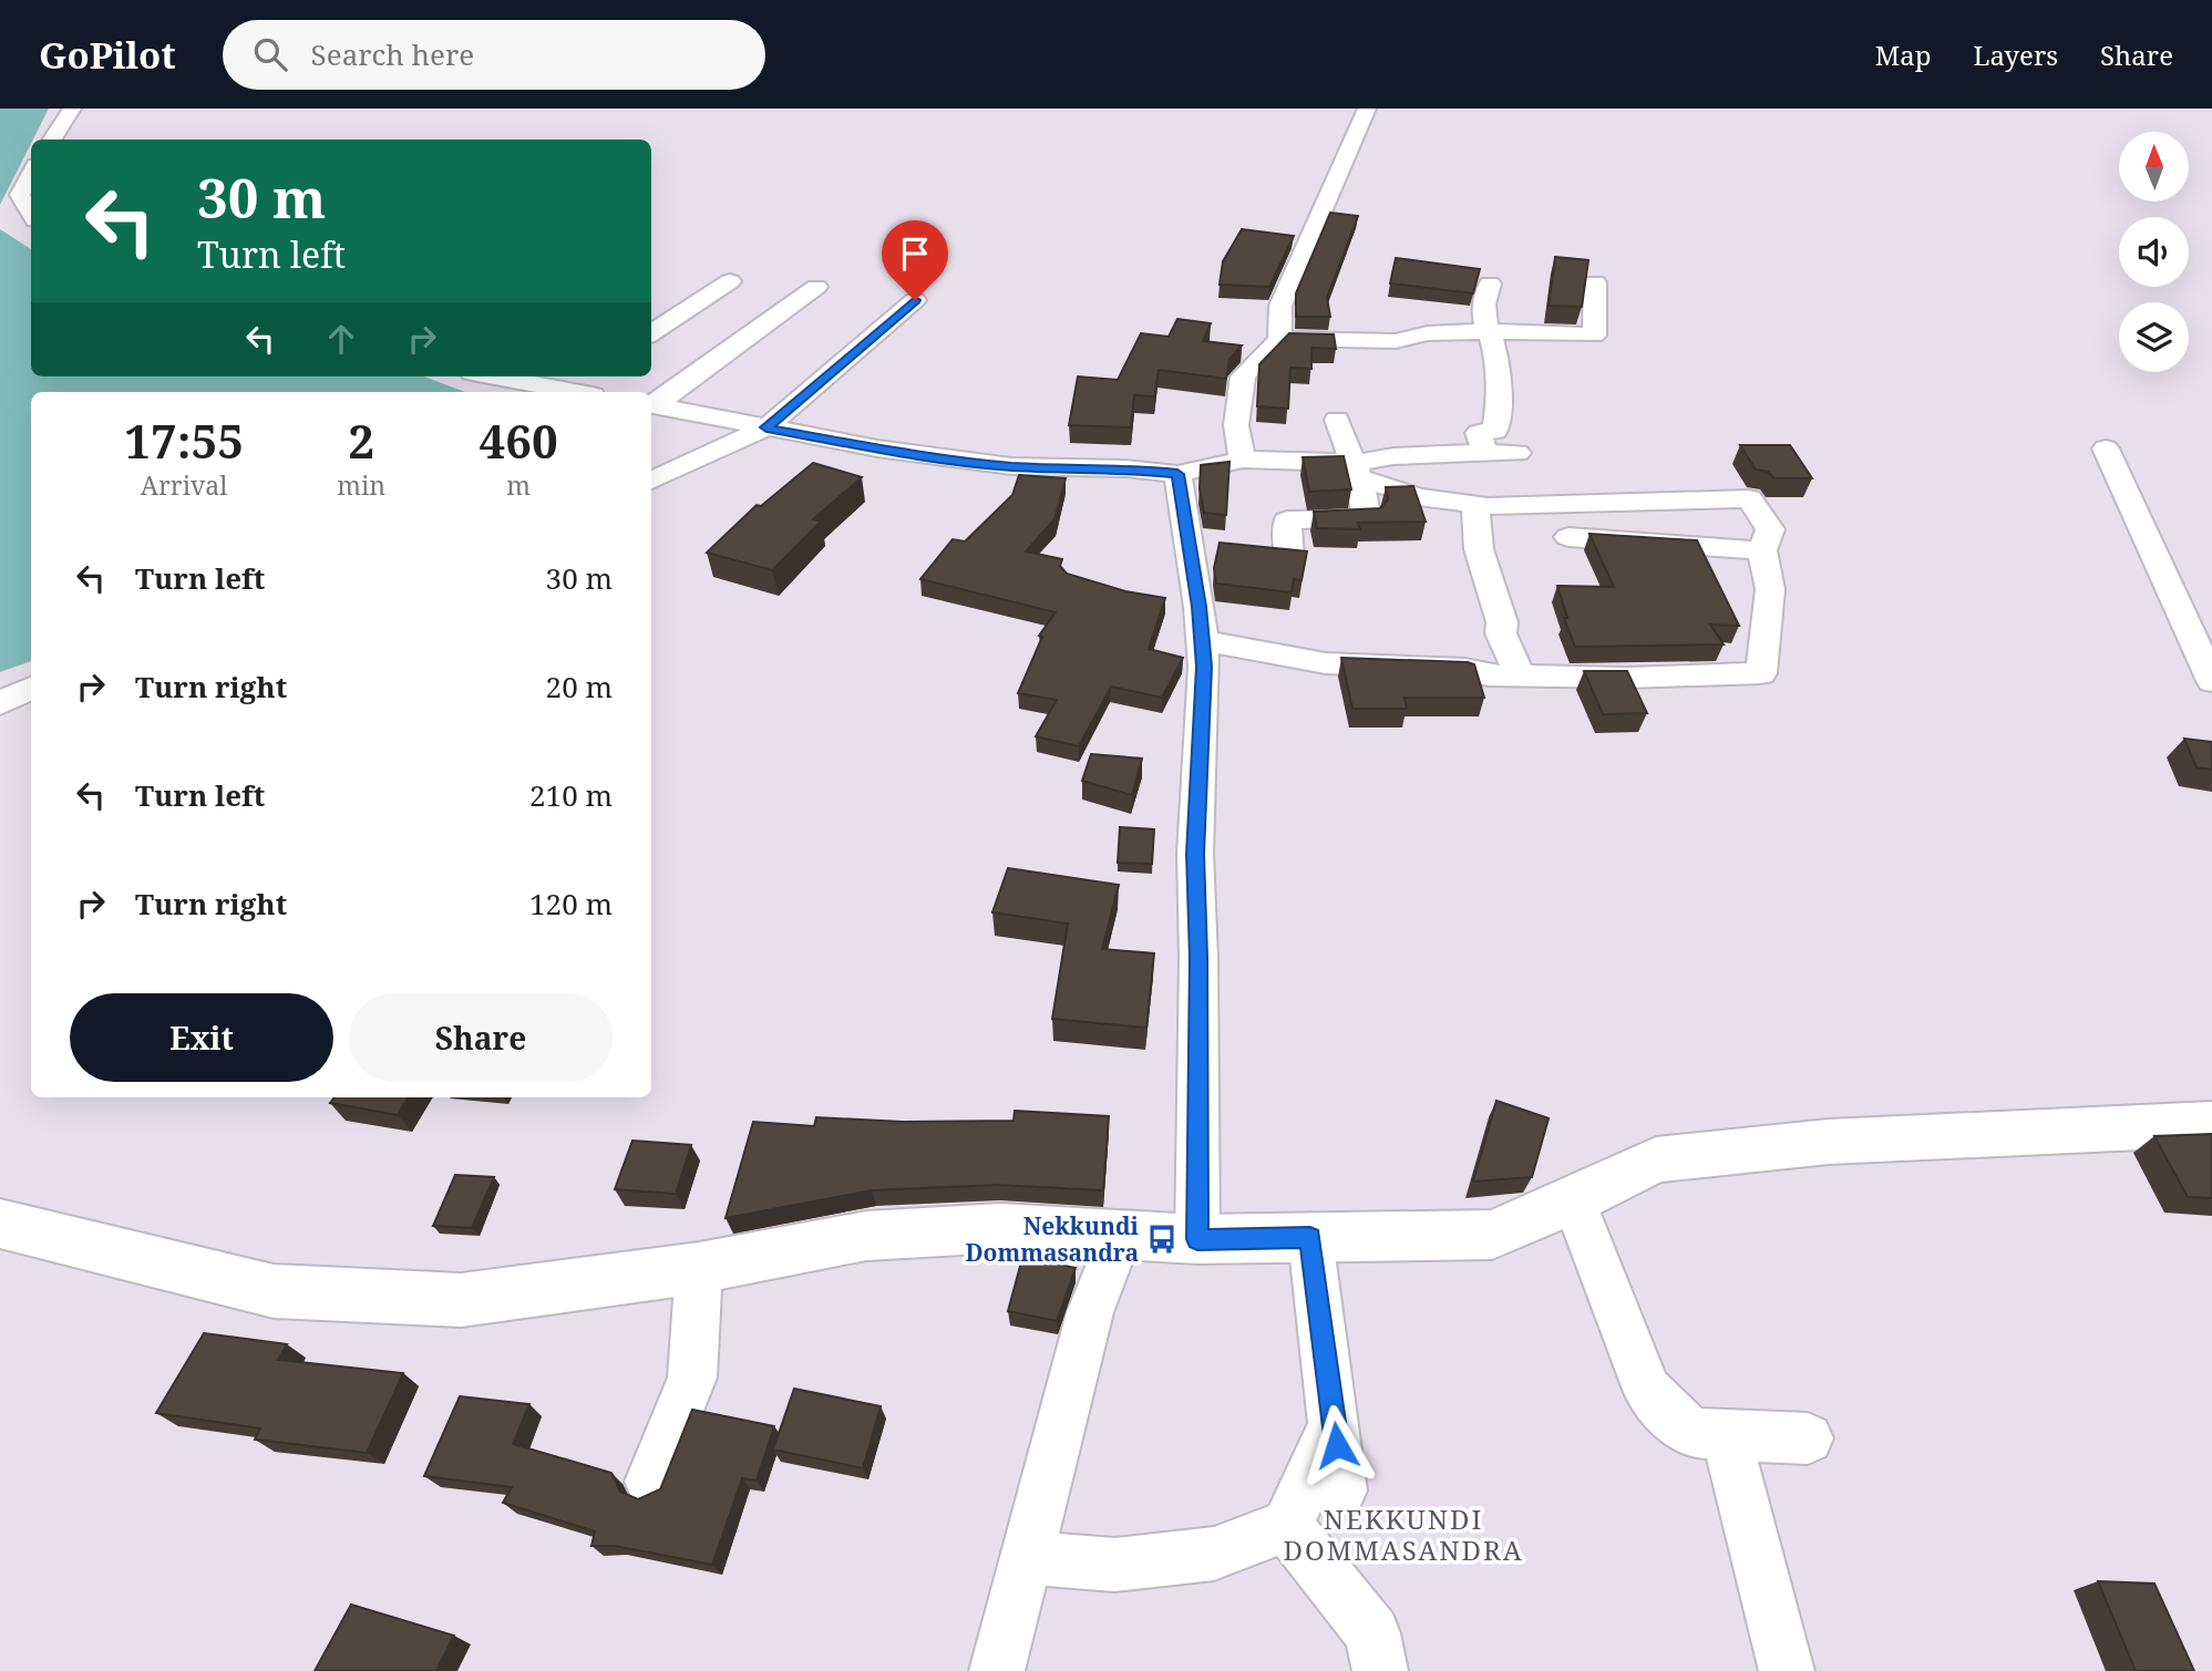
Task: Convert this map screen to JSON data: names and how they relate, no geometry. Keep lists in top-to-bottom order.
{
  "districts": ["NEKKUNDI DOMMASANDRA"],
  "places": {
    "bus stop": ["Nekkundi Dommasandra"]
  },
  "north": "top",
  "page": {
    "header": "GoPilot",
    "search": "Search here",
    "nav": ["Map", "Layers", "Share"],
    "turn": ["30 m", "Turn left"],
    "eta": [
      "17:55",
      "Arrival",
      "2",
      "min",
      "460",
      "m"
    ],
    "list": [
      {
        "name": "Turn left",
        "value": "30 m"
      },
      {
        "name": "Turn right",
        "value": "20 m"
      },
      {
        "name": "Turn left",
        "value": "210 m"
      },
      {
        "name": "Turn right",
        "value": "120 m"
      }
    ],
    "buttons": ["Exit", "Share"]
  }
}
